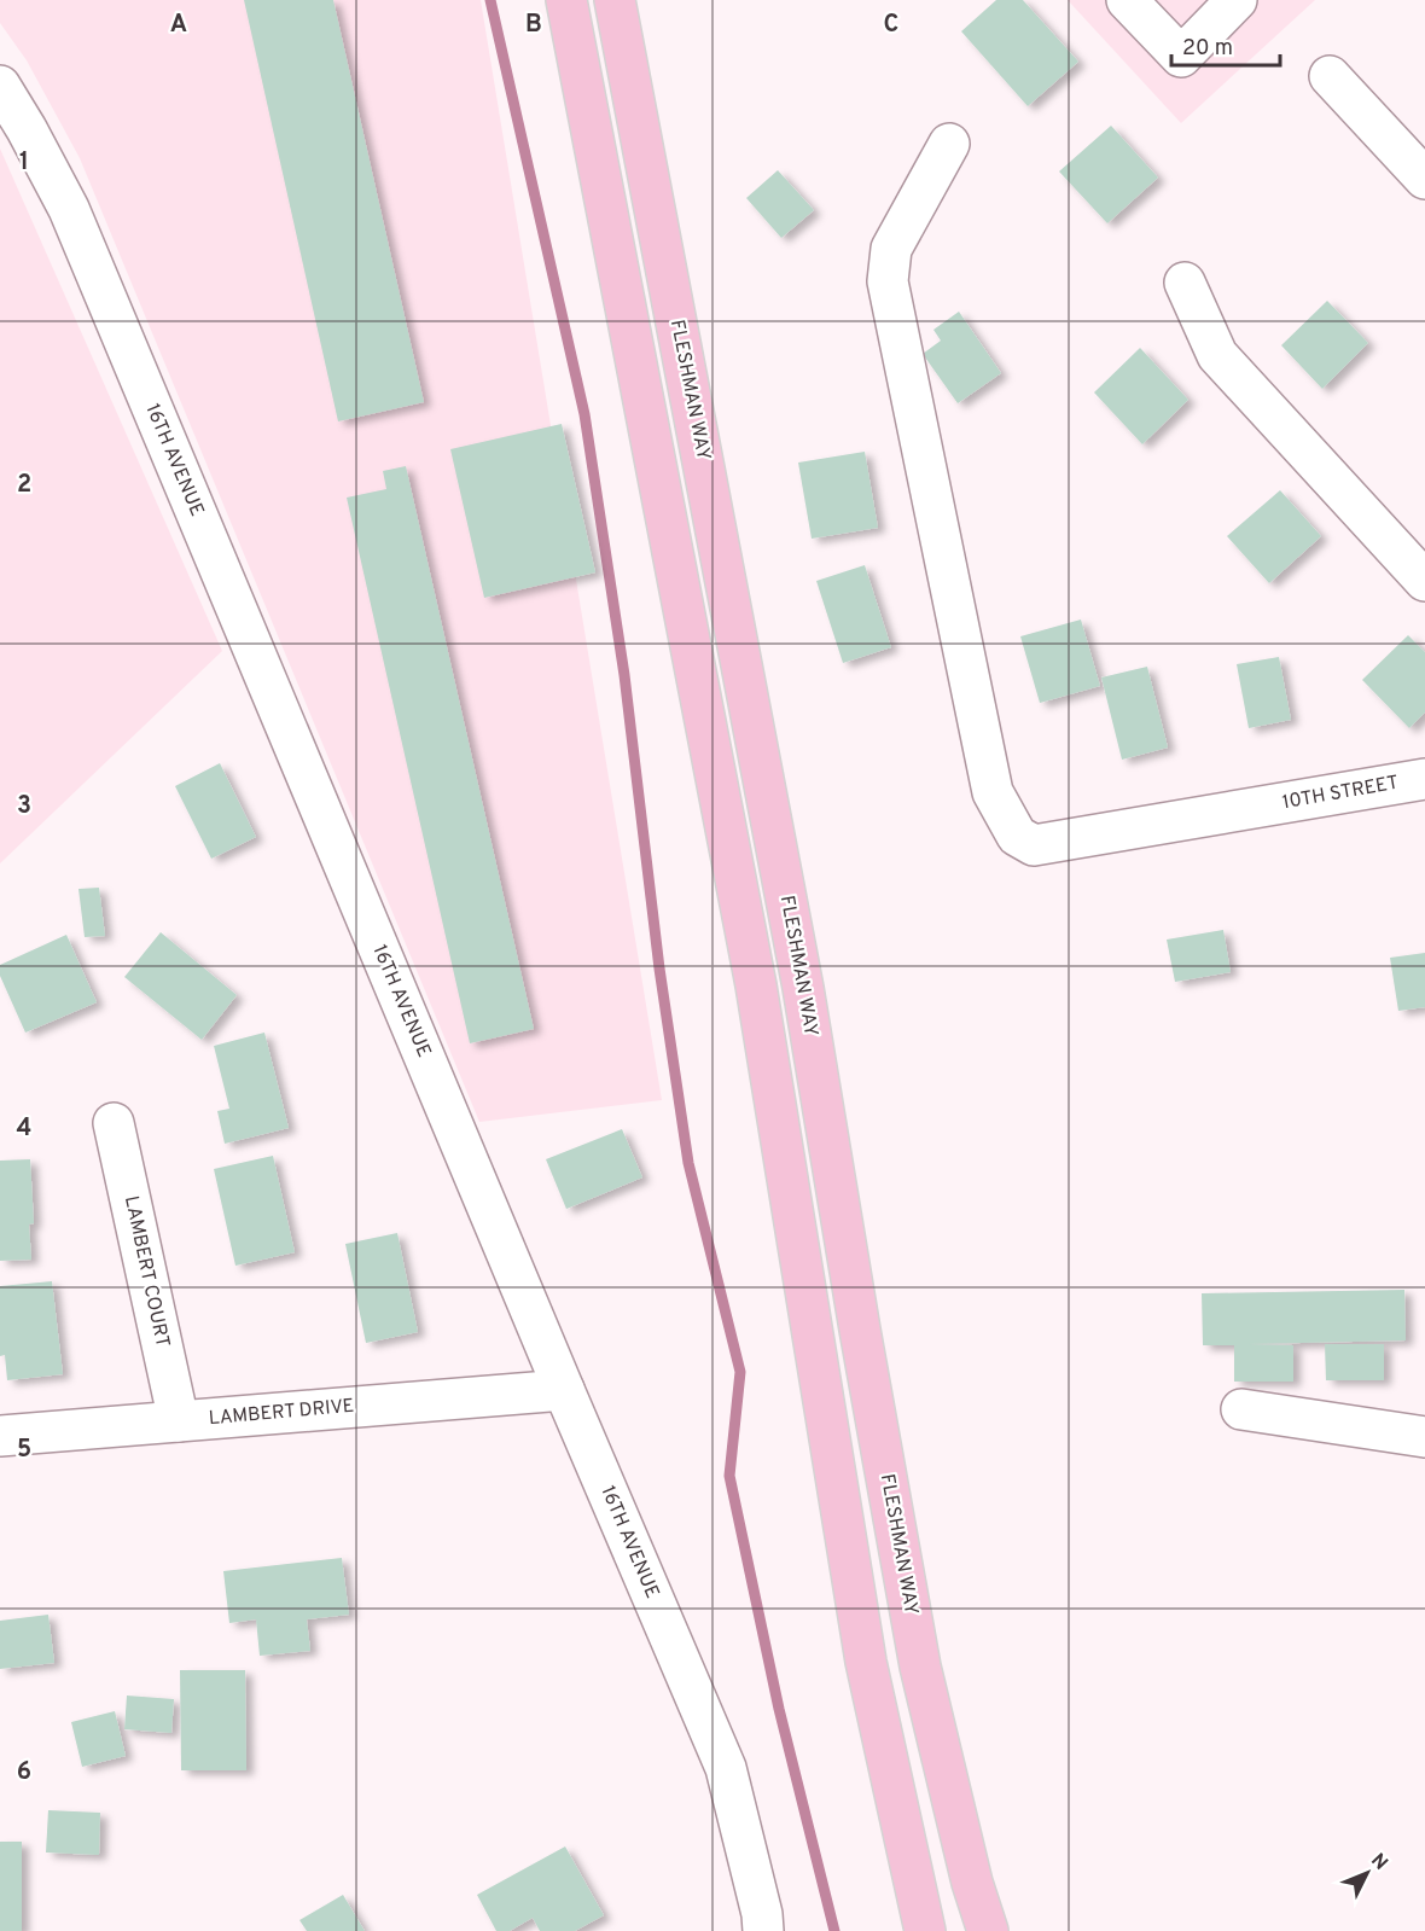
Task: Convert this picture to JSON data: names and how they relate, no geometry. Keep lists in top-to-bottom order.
{
  "streets": {
    "main road": ["FLESHMAN WAY"],
    "street": [
      "16TH AVENUE",
      "10TH STREET",
      "LAMBERT COURT",
      "LAMBERT DRIVE"
    ]
  },
  "crossings": [
    ["16TH AVENUE", "LAMBERT DRIVE"],
    ["LAMBERT COURT", "LAMBERT DRIVE"]
  ],
  "scale_bar": "20 m",
  "north": "top right",
  "grid": {
    "columns": ["A", "B", "C"],
    "rows": [
      "1",
      "2",
      "3",
      "4",
      "5",
      "6"
    ]
  }
}
